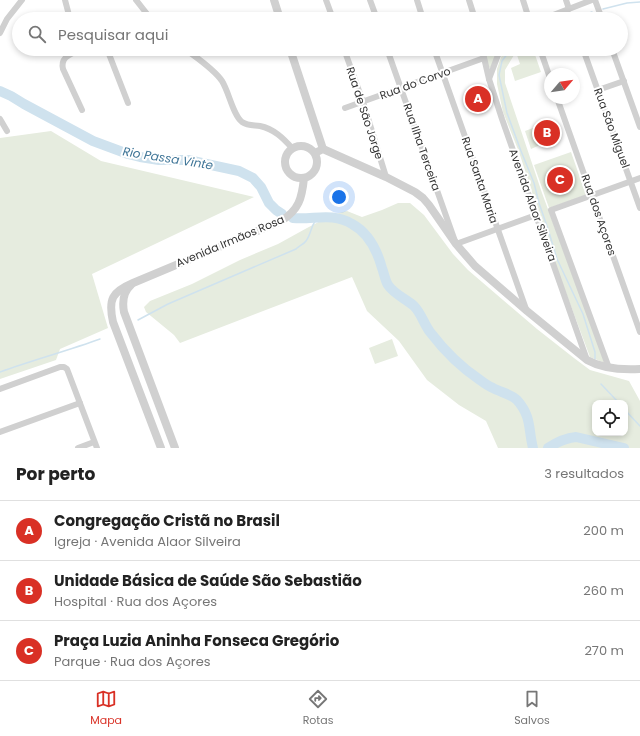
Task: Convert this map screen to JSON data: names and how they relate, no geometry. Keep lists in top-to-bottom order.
{
  "streets": {
    "street": [
      "Rua do Corvo",
      "Rua de São Jorge",
      "Rua São Miguel",
      "Rua Ilha Terceira",
      "Rua Santa Maria",
      "Avenida Alaor Silveira",
      "Rua dos Açores",
      "Avenida Irmãos Rosa"
    ]
  },
  "crossings": [
    ["Rua do Corvo", "Rua de São Jorge"],
    ["Rua do Corvo", "Rua Ilha Terceira"],
    ["Rua do Corvo", "Rua Santa Maria"],
    ["Rua do Corvo", "Avenida Alaor Silveira"],
    ["Avenida Alaor Silveira", "Rua dos Açores"]
  ],
  "water": ["Rio Passa Vinte"],
  "north": "top right",
  "page": {
    "search": "Pesquisar aqui",
    "pins": ["A", "B", "C"],
    "heading": ["Por perto", "3 resultados"],
    "list": [
      {
        "mark": "A",
        "name": "Congregação Cristã no Brasil",
        "note": "Igreja · Avenida Alaor Silveira",
        "value": "200 m"
      },
      {
        "mark": "B",
        "name": "Unidade Básica de Saúde São Sebastião",
        "note": "Hospital · Rua dos Açores",
        "value": "260 m"
      },
      {
        "mark": "C",
        "name": "Praça Luzia Aninha Fonseca Gregório",
        "note": "Parque · Rua dos Açores",
        "value": "270 m"
      }
    ],
    "nav": ["Mapa", "Rotas", "Salvos"]
  }
}
